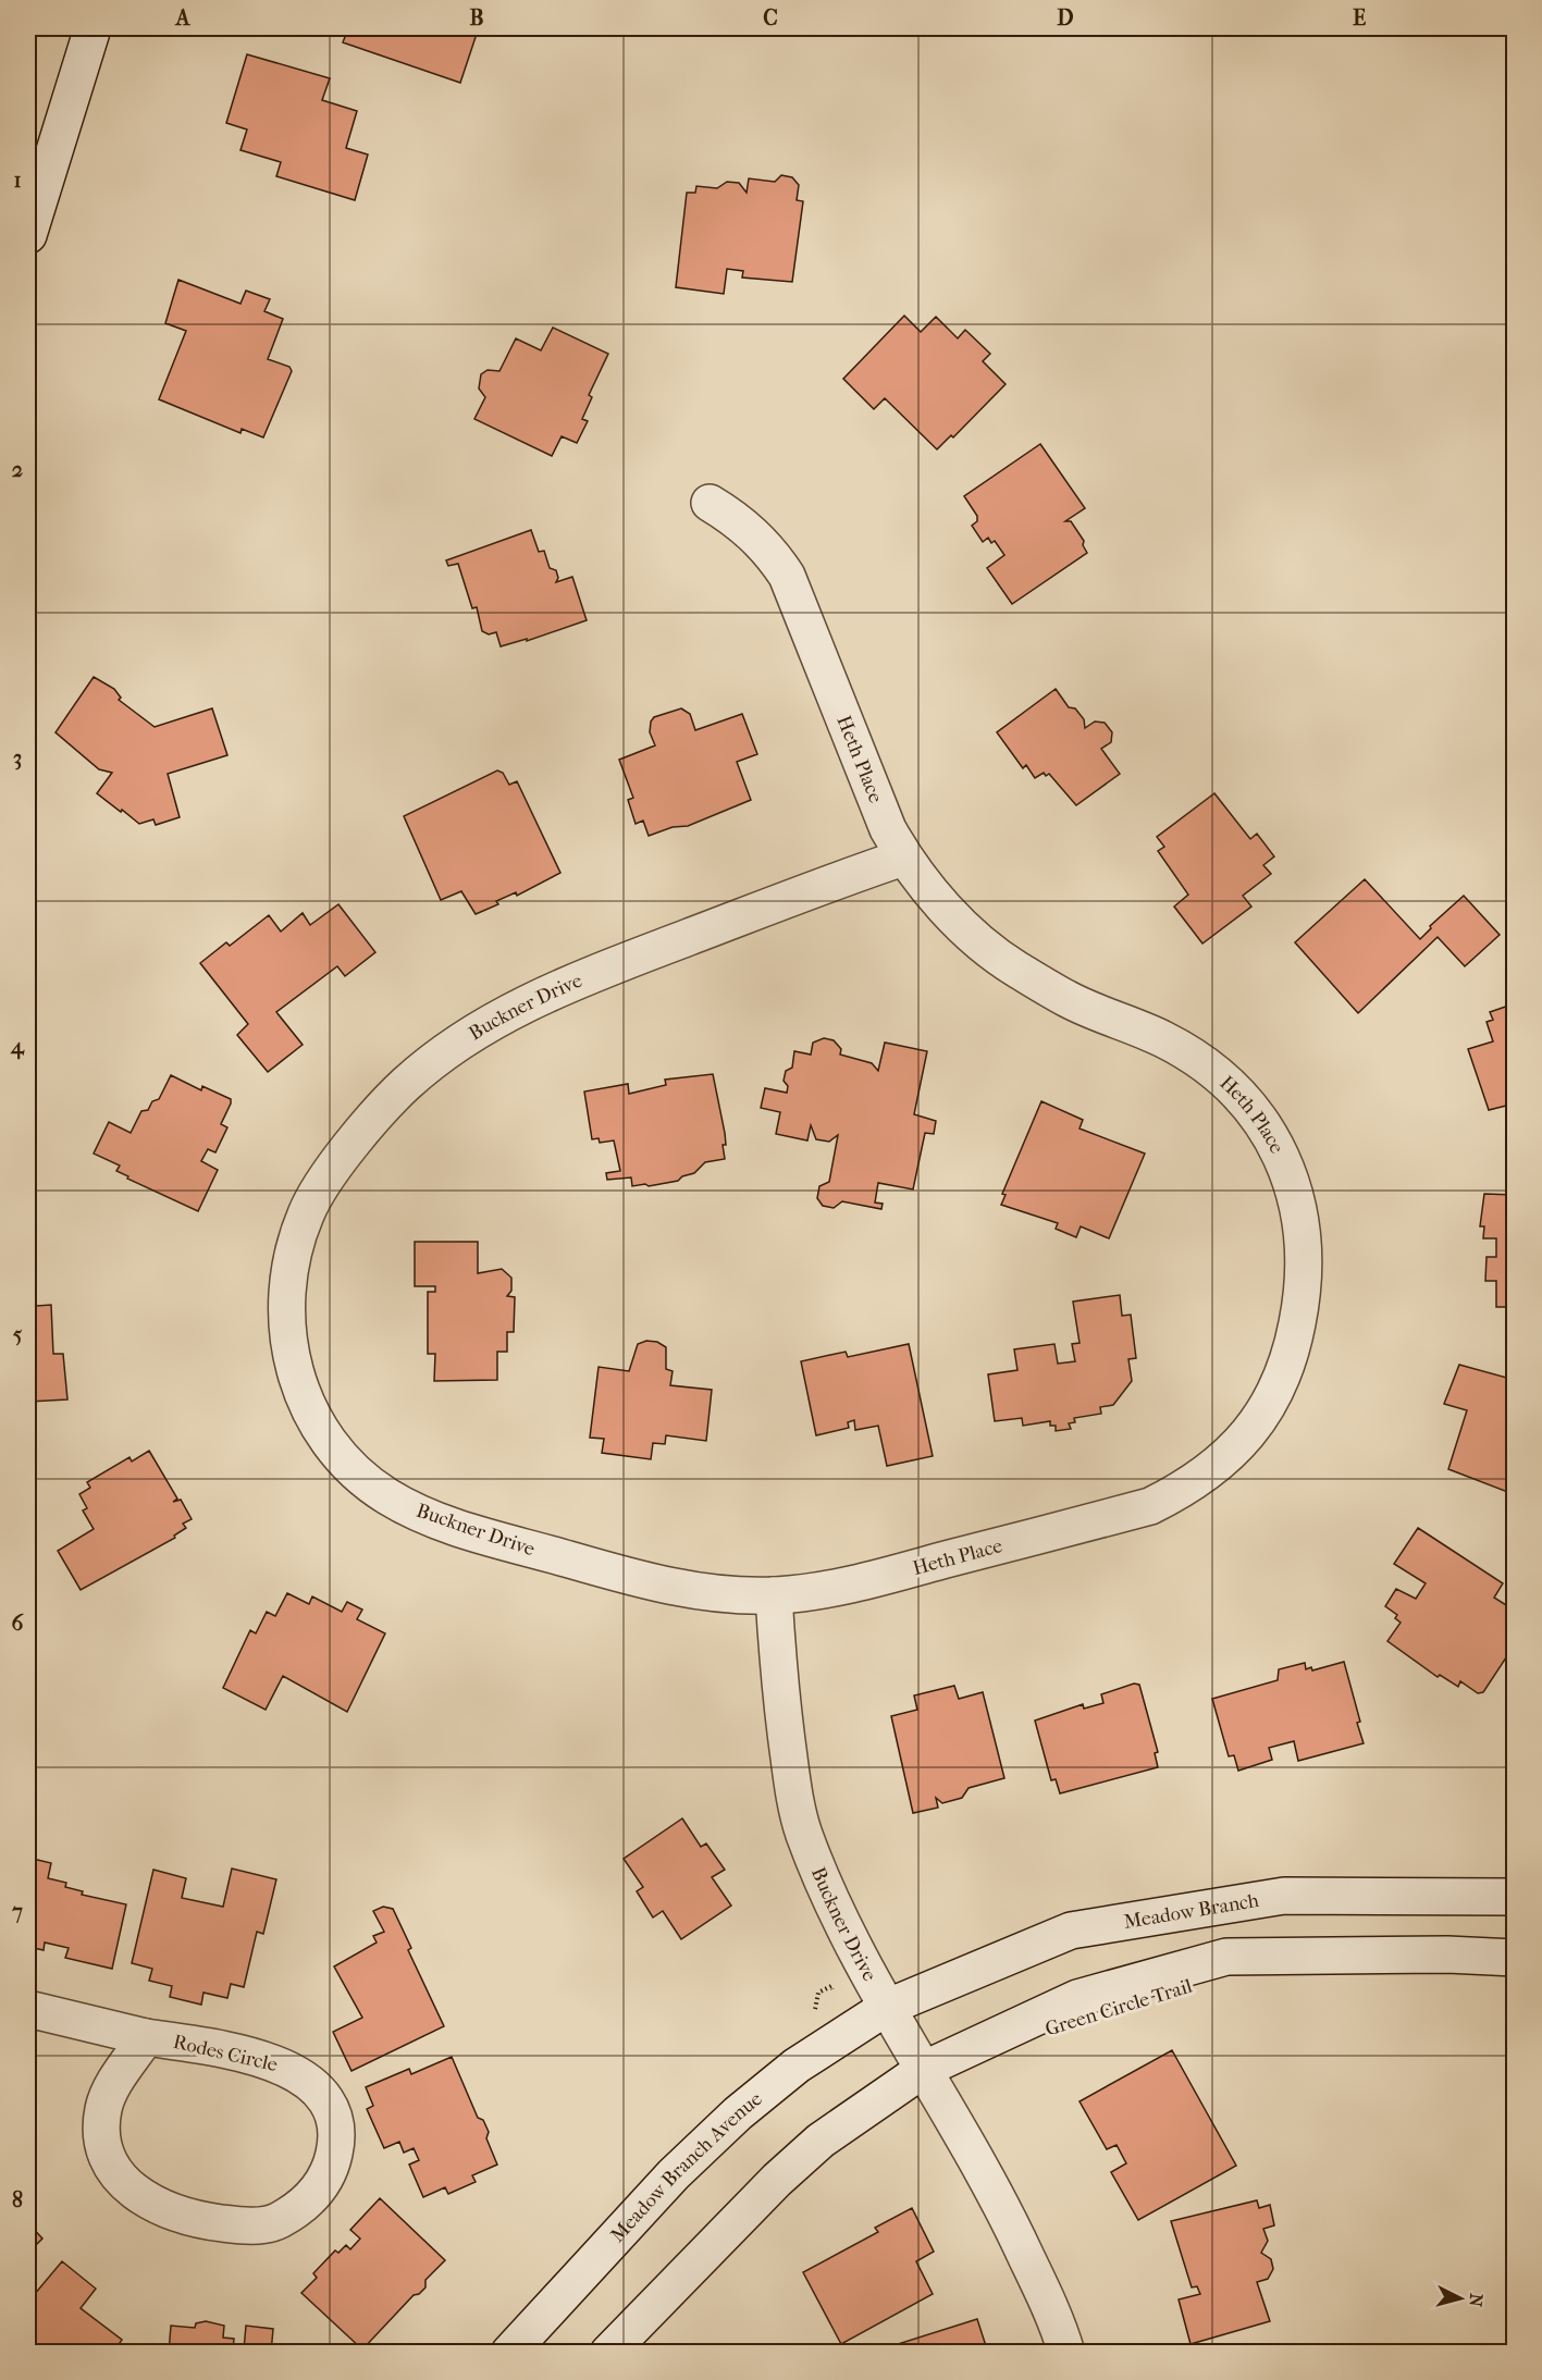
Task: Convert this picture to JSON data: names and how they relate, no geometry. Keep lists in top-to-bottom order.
{
  "streets": {
    "street": [
      "Heth Place",
      "Buckner Drive",
      "Meadow Branch",
      "Rodes Circle",
      "Meadow Branch Avenue"
    ]
  },
  "crossings": [
    ["Heth Place", "Buckner Drive"],
    ["Buckner Drive", "Meadow Branch"],
    ["Buckner Drive", "Meadow Branch Avenue"],
    ["Meadow Branch", "Meadow Branch Avenue"]
  ],
  "north": "right",
  "grid": {
    "columns": [
      "A",
      "B",
      "C",
      "D",
      "E"
    ],
    "rows": [
      "1",
      "2",
      "3",
      "4",
      "5",
      "6",
      "7",
      "8"
    ]
  }
}
